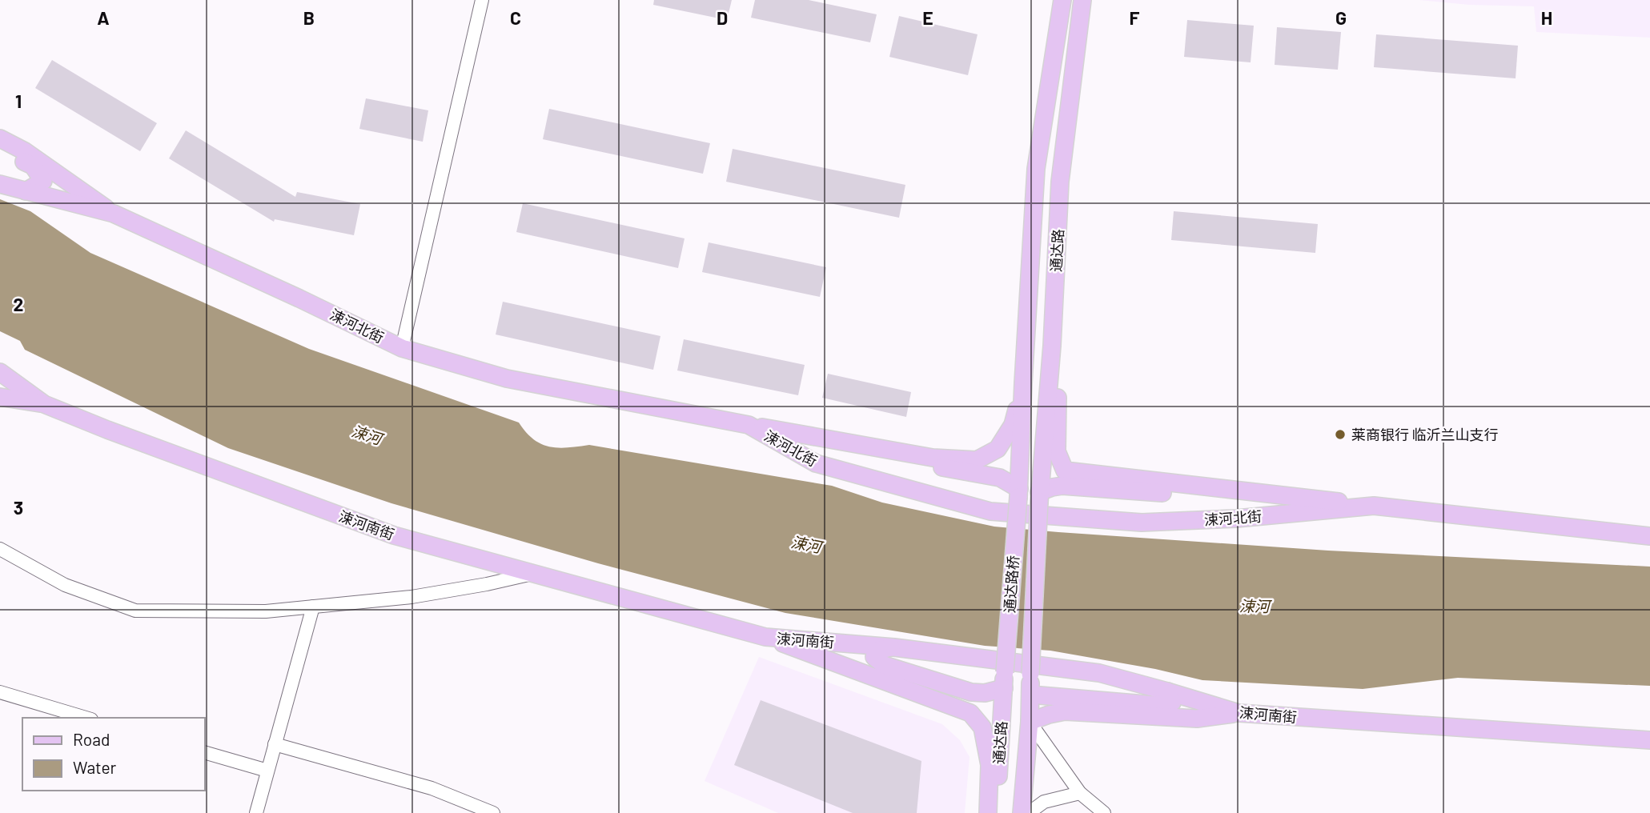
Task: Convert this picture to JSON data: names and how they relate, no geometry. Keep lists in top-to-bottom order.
{
  "streets": {
    "main road": [
      "通达路",
      "涑河北街",
      "涑河南街",
      "通达路桥"
    ]
  },
  "crossings": [
    ["通达路", "通达路桥"]
  ],
  "water": ["涑河"],
  "places": ["莱商银行 临沂兰山支行"],
  "legend": ["Road", "Water"],
  "grid": {
    "columns": [
      "A",
      "B",
      "C",
      "D",
      "E",
      "F",
      "G",
      "H"
    ],
    "rows": ["1", "2", "3"]
  }
}
